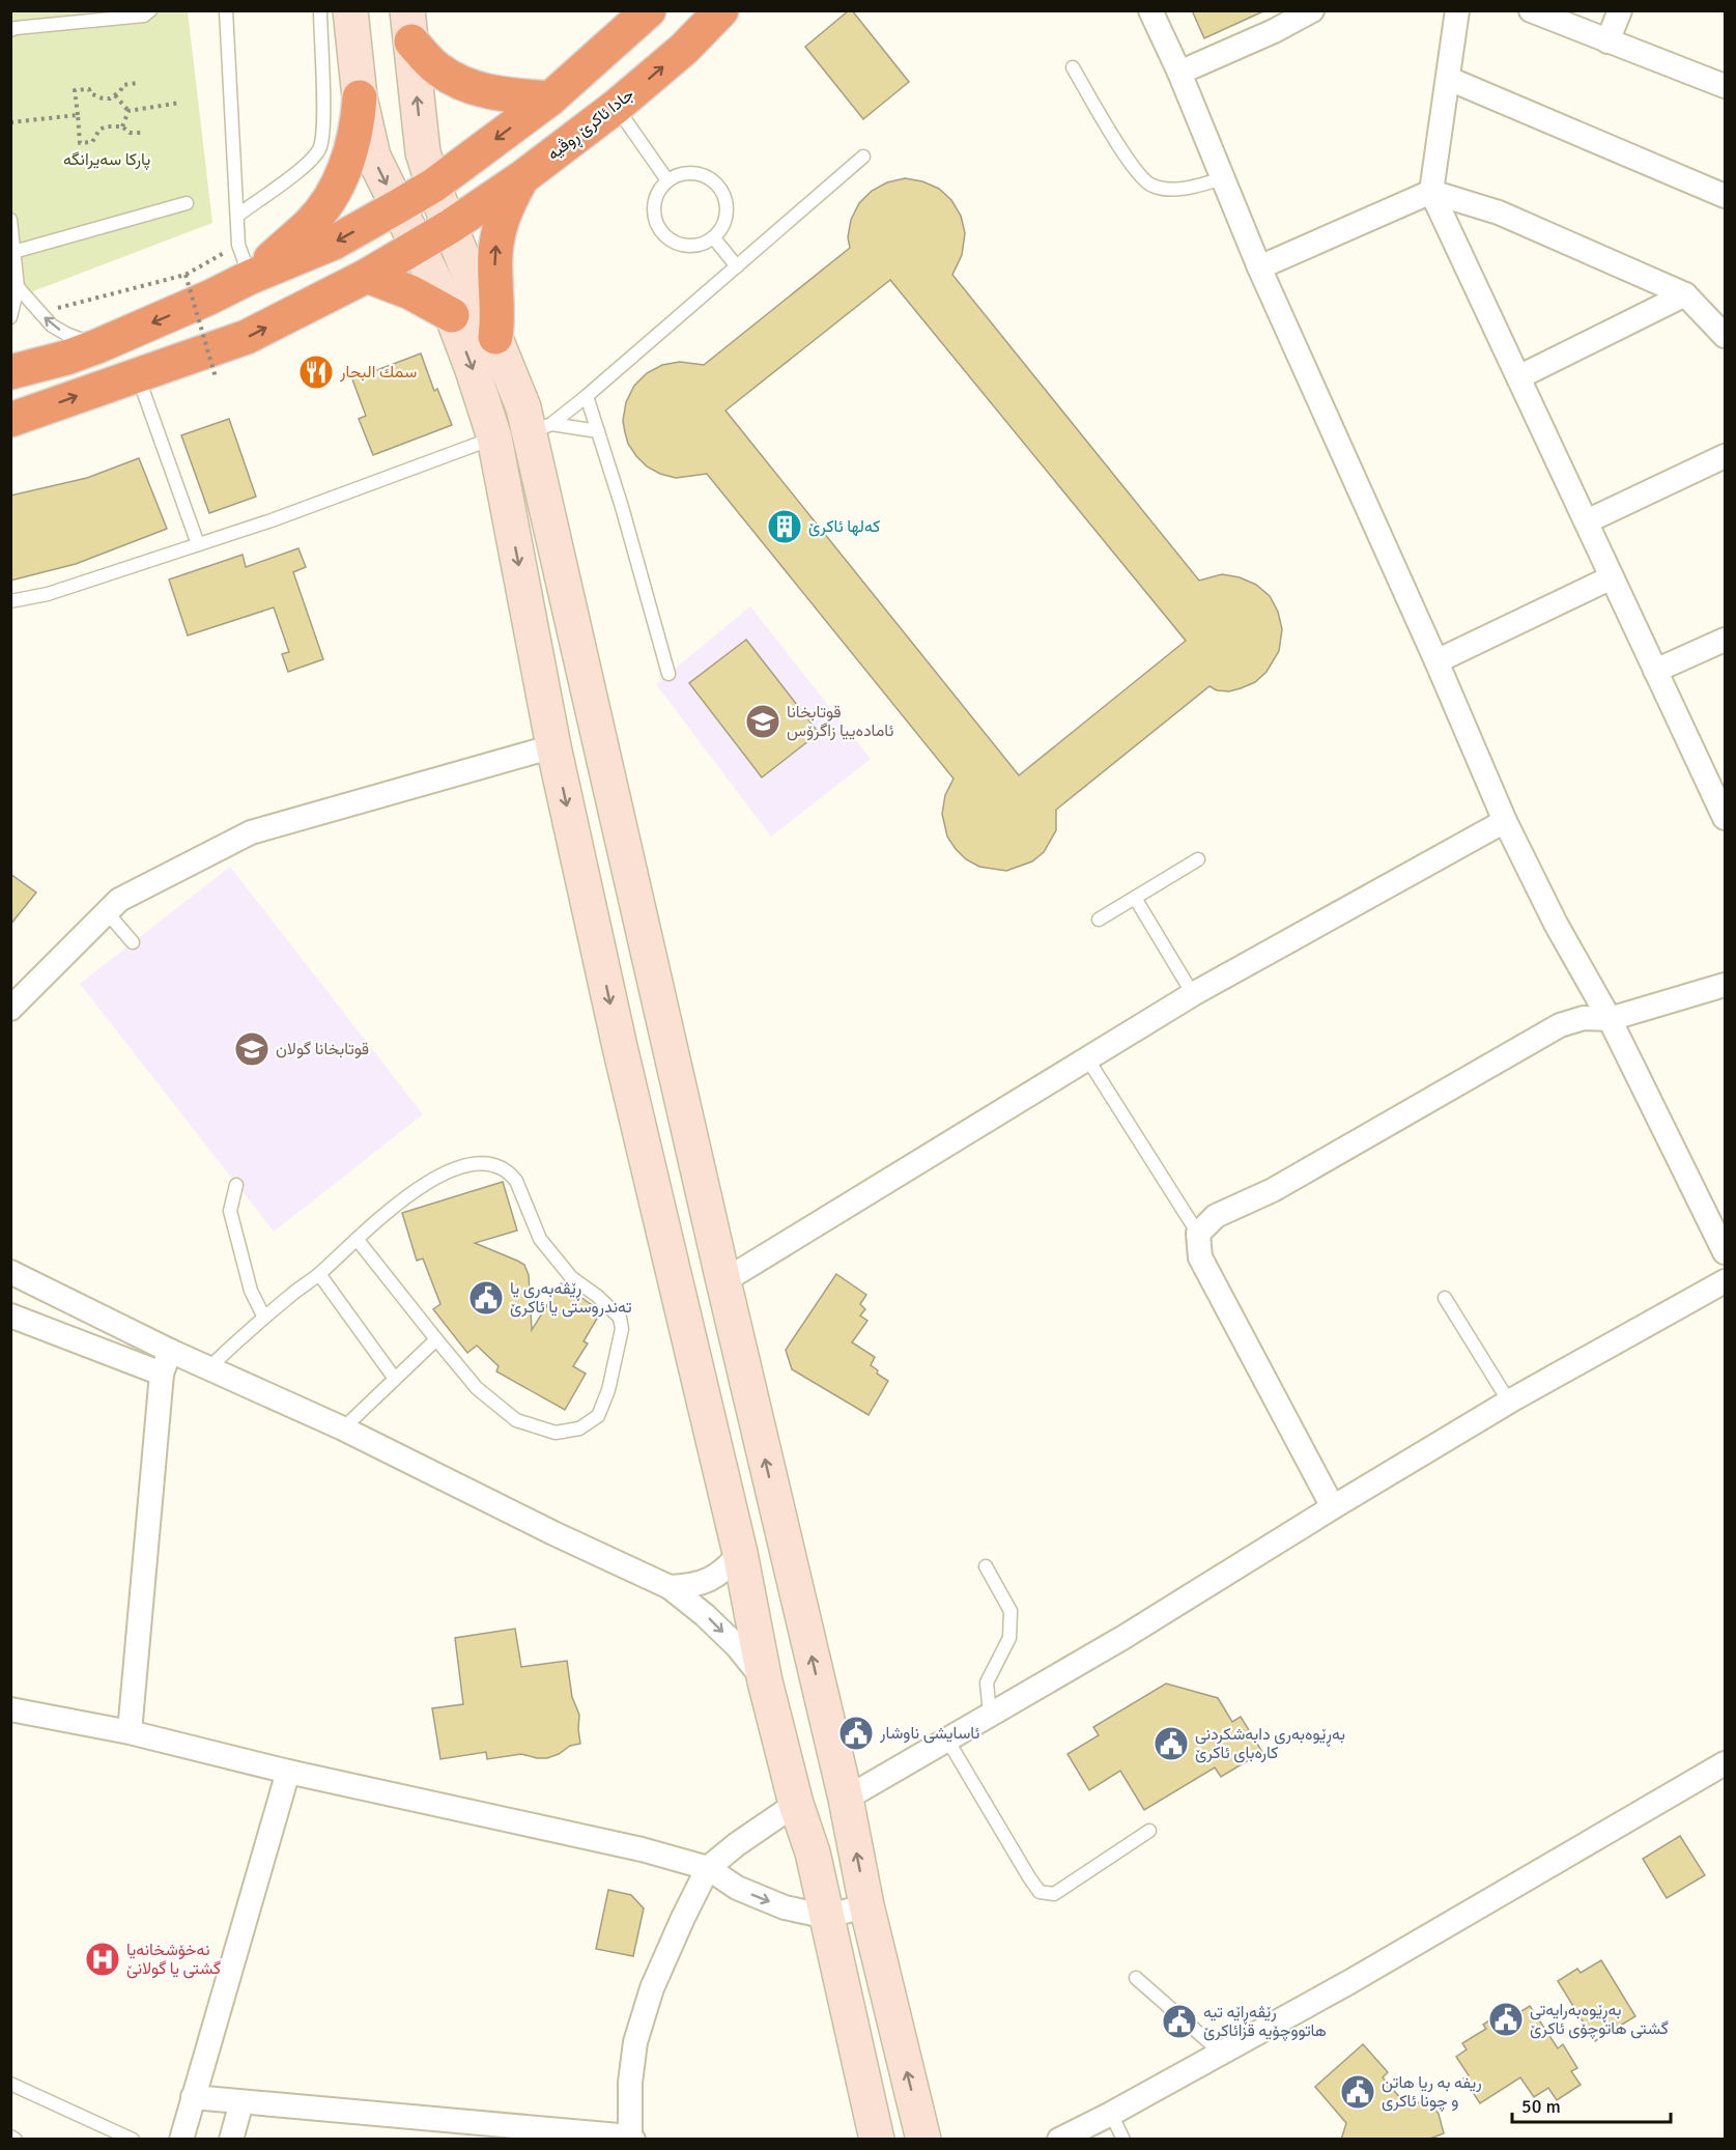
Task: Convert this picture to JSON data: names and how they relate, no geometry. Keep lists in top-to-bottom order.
{
  "streets": {
    "highway": ["جادا ئاکرێ ڕوڤیە"]
  },
  "parks": ["پارکا سەیرانگه"],
  "places": {
    "restaurant": ["سمك البحار"],
    "building": ["کەلها ئاکرێ"],
    "school or university": ["قوتابخانا ئامادەییا زاگرۆس", "قوتابخانا گولان"],
    "public building": [
      "ڕێڤەبەری یا تەندروستی یا ئاکرێ",
      "ئاسايشى ناوشار",
      "بەڕێوەبەری دابەشکردنی کارەبای ئاکرێ",
      "بەڕێوەبەرایەتی گشتی هاتوچۆی ئاکرێ",
      "رێڤەڕاێە تیە هاتووچۆیە قزائاکرێ",
      "ريفه به ريا هاتن و چونا ئاكرى"
    ],
    "hospital": ["نەخۆشخانەیا گشتی یا گولانێ"]
  },
  "scale_bar": "50 m"
}
